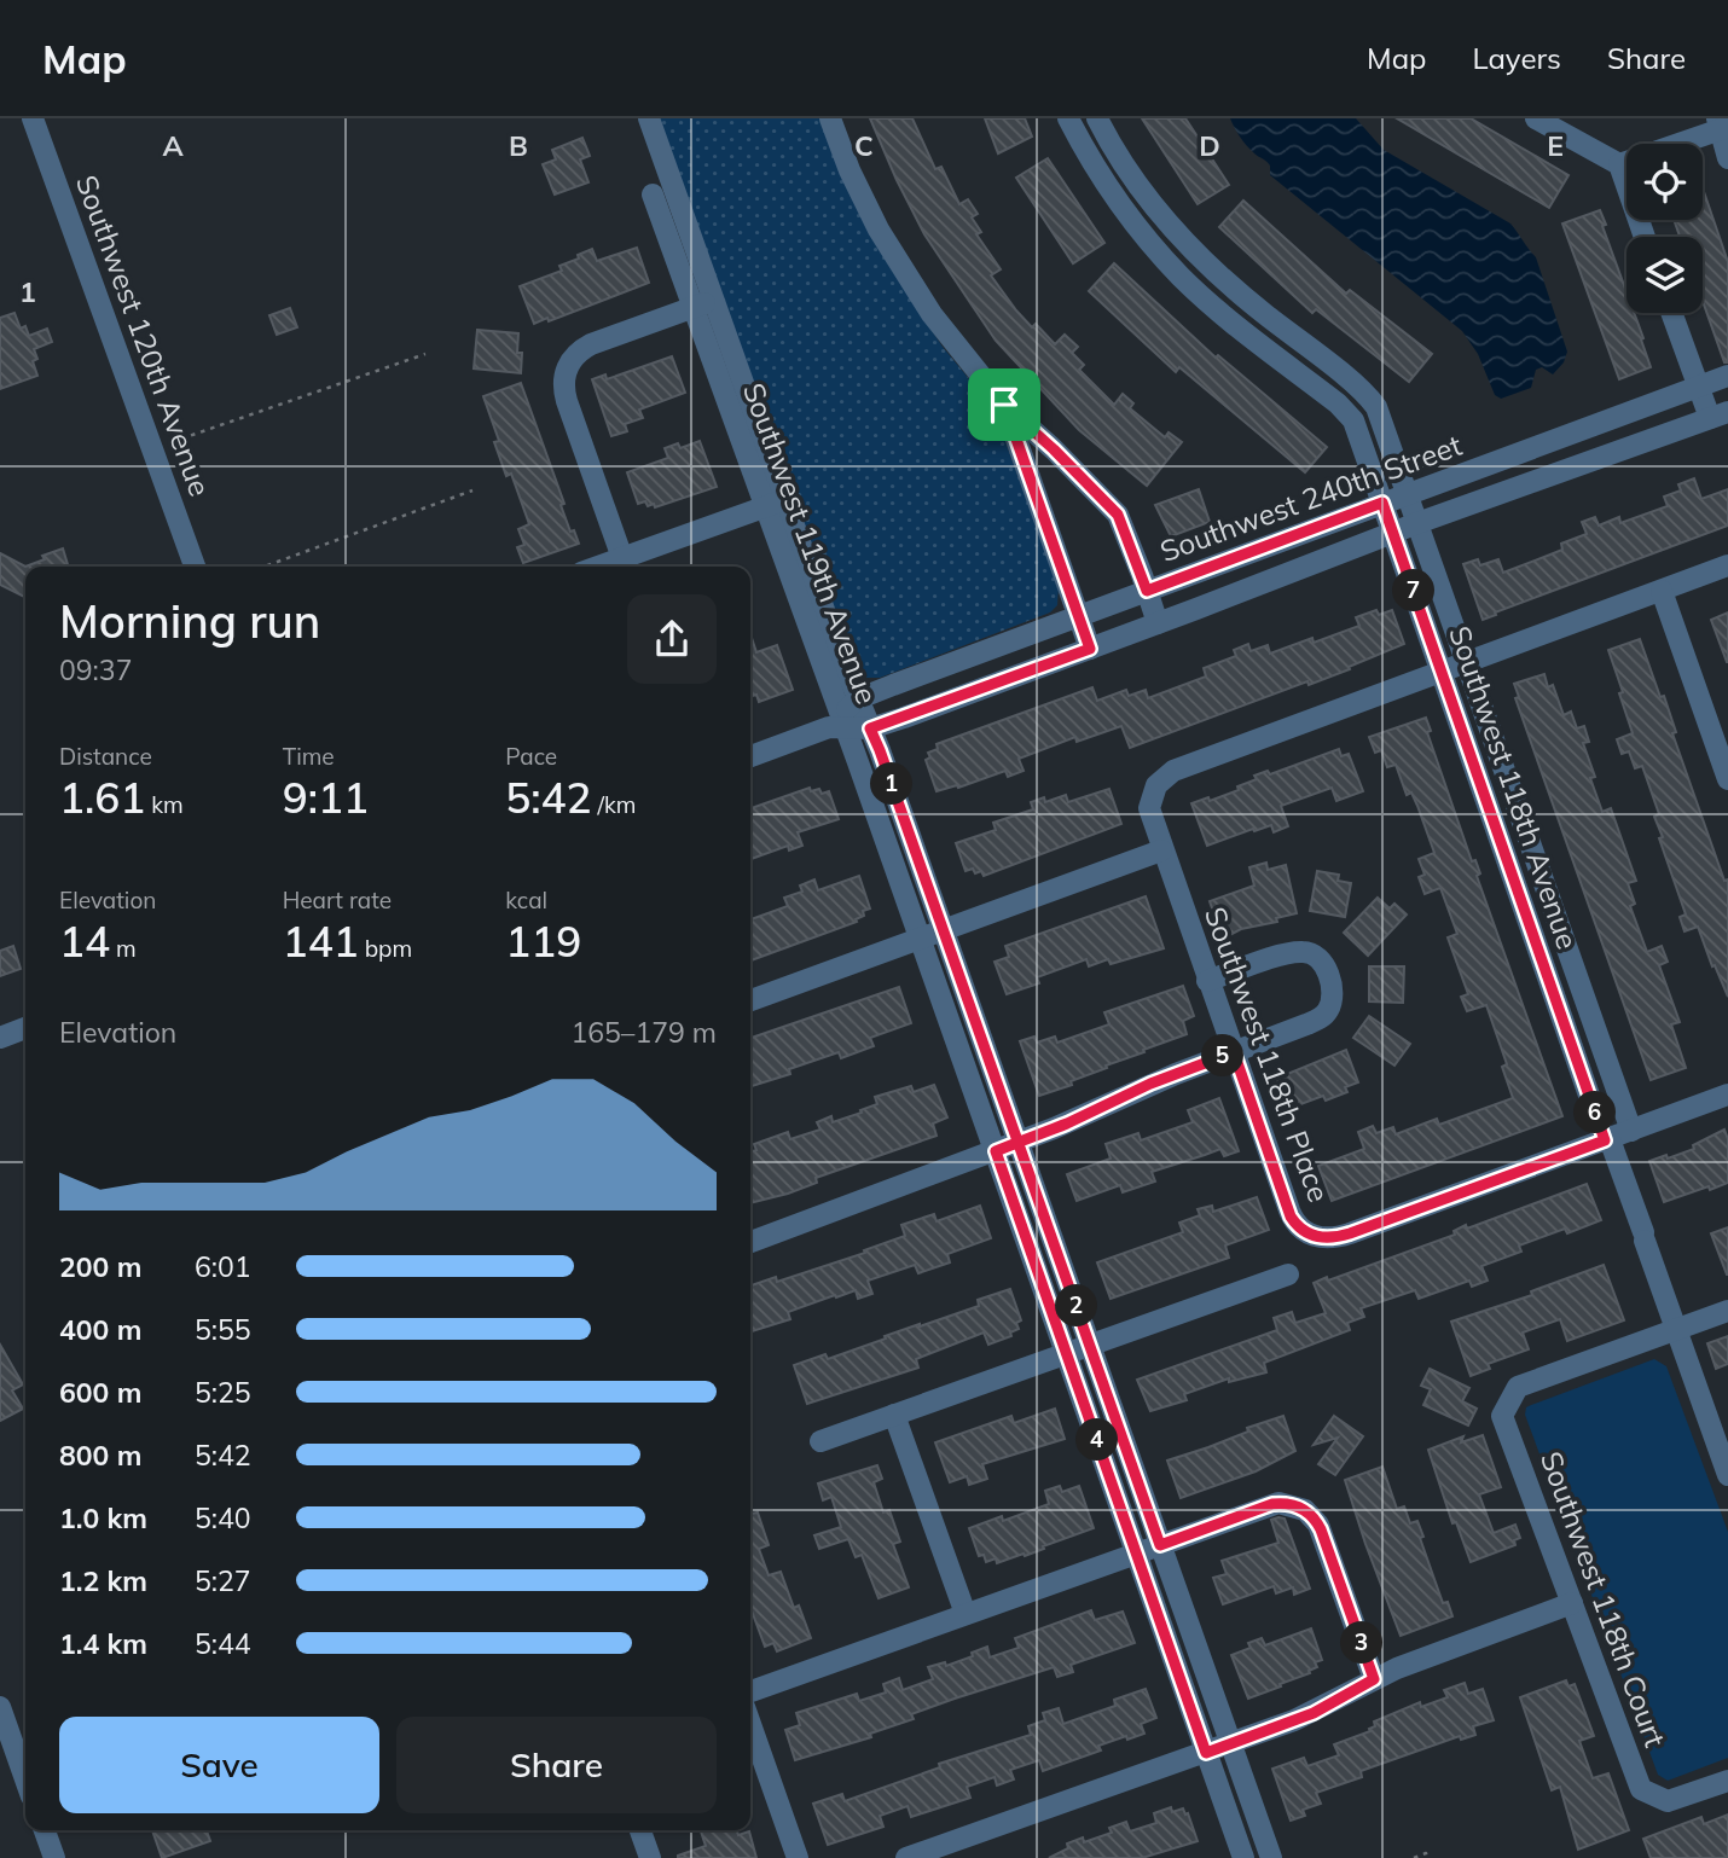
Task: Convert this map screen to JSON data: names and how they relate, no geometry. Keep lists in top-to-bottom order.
{
  "streets": {
    "street": [
      "Southwest 120th Avenue",
      "Southwest 240th Street",
      "Southwest 119th Avenue",
      "Southwest 118th Avenue",
      "Southwest 118th Place",
      "Southwest 118th Court"
    ]
  },
  "crossings": [
    ["Southwest 240th Street", "Southwest 119th Avenue"],
    ["Southwest 240th Street", "Southwest 118th Avenue"],
    ["Southwest 118th Avenue", "Southwest 118th Place"]
  ],
  "page": {
    "header": "Map",
    "nav": ["Map", "Layers", "Share"],
    "heading": ["Morning run", "09:37"],
    "pins": [
      "7",
      "1",
      "5",
      "6",
      "2",
      "4",
      "3"
    ],
    "stats": [
      ["Distance", "1.61 km"],
      ["Time", "9:11"],
      ["Pace", "5:42 /km"],
      ["Elevation", "14 m"],
      ["Heart rate", "141 bpm"],
      ["kcal", "119"]
    ],
    "chart": ["Elevation", "165–179 m"],
    "list": [
      {
        "name": "200 m",
        "note": "6:01"
      },
      {
        "name": "400 m",
        "note": "5:55"
      },
      {
        "name": "600 m",
        "note": "5:25"
      },
      {
        "name": "800 m",
        "note": "5:42"
      },
      {
        "name": "1.0 km",
        "note": "5:40"
      },
      {
        "name": "1.2 km",
        "note": "5:27"
      },
      {
        "name": "1.4 km",
        "note": "5:44"
      }
    ],
    "buttons": ["Save", "Share"]
  },
  "grid": {
    "columns": [
      "A",
      "B",
      "C",
      "D",
      "E"
    ],
    "rows": ["1"]
  }
}
